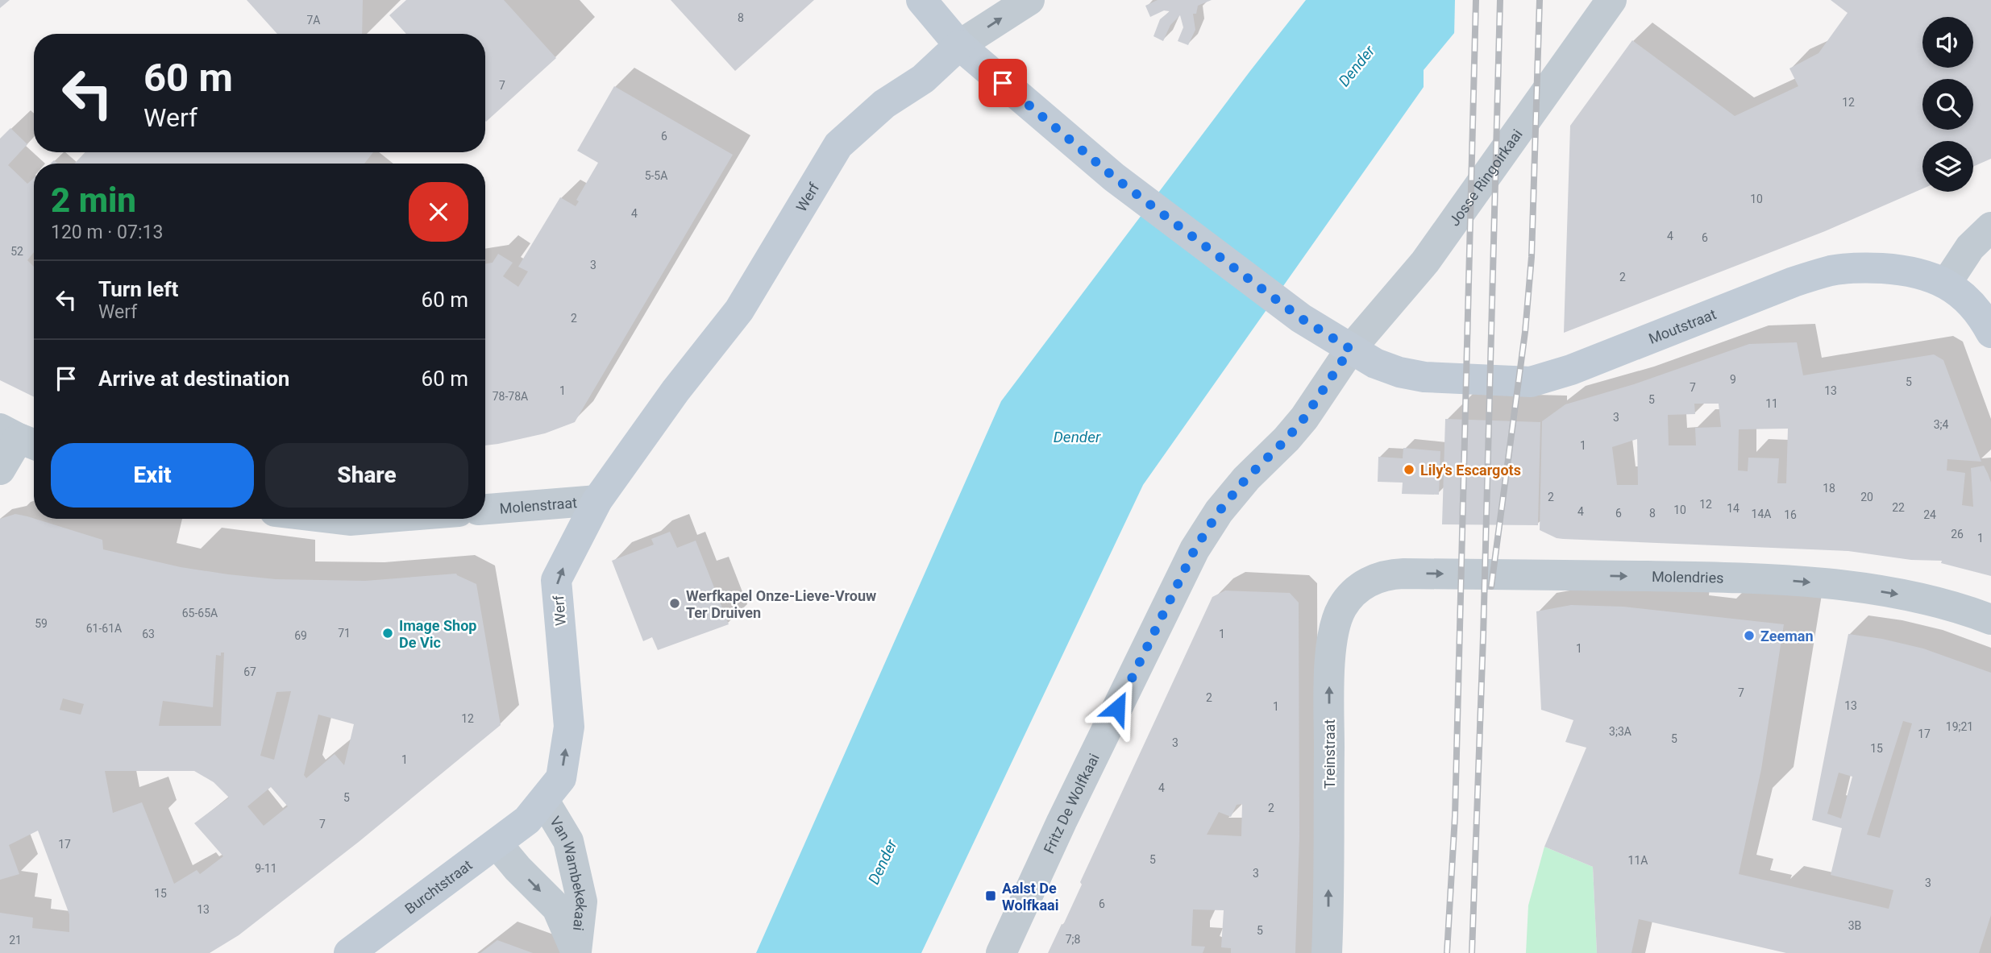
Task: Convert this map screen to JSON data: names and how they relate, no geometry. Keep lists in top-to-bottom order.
{
  "streets": {
    "street": [
      "Josse Ringoirkaai",
      "Werf",
      "Moutstraat",
      "Molenstraat",
      "Molendries",
      "Treinstraat",
      "Fritz De Wolfkaai",
      "Van Wambekekaai",
      "Burchtstraat"
    ]
  },
  "crossings": [
    ["Josse Ringoirkaai", "Moutstraat"],
    ["Josse Ringoirkaai", "Fritz De Wolfkaai"],
    ["Werf", "Molenstraat"],
    ["Werf", "Van Wambekekaai"],
    ["Werf", "Burchtstraat"],
    ["Moutstraat", "Fritz De Wolfkaai"],
    ["Molendries", "Treinstraat"],
    ["Van Wambekekaai", "Burchtstraat"]
  ],
  "one_way": ["Molendries", "Treinstraat", "Van Wambekekaai"],
  "water": ["Dender"],
  "places": {
    "other": [
      "Lily's Escargots",
      "Werfkapel Onze-Lieve-Vrouw Ter Druiven",
      "Image Shop De Vic",
      "Zeeman"
    ],
    "transit": ["Aalst De Wolfkaai"]
  },
  "house_numbers": [
    "8",
    "7A",
    "7",
    "12",
    "6",
    "5-5A",
    "10",
    "4",
    "4",
    "6",
    "52",
    "3",
    "2",
    "2",
    "9",
    "5",
    "7",
    "1",
    "13",
    "78-78A",
    "5",
    "11",
    "3",
    "3;4",
    "1",
    "18",
    "2",
    "20",
    "12",
    "22",
    "14",
    "10",
    "4",
    "6",
    "8",
    "14A",
    "16",
    "24",
    "26",
    "1",
    "65-65A",
    "59",
    "61-61A",
    "71",
    "63",
    "1",
    "69",
    "1",
    "67",
    "7",
    "2",
    "13",
    "1",
    "12",
    "19;21",
    "3;3A",
    "17",
    "5",
    "3",
    "15",
    "1",
    "4",
    "5",
    "2",
    "7",
    "17",
    "5",
    "11A",
    "9-11",
    "3",
    "3",
    "15",
    "6",
    "13",
    "3B",
    "5",
    "7;8",
    "21"
  ],
  "page": {
    "turn": ["60 m", "Werf"],
    "heading": ["2 min", "120 m · 07:13"],
    "list": [
      {
        "name": "Turn left",
        "note": "Werf",
        "value": "60 m"
      },
      {
        "name": "Arrive at destination",
        "value": "60 m"
      }
    ],
    "buttons": ["Exit", "Share"]
  }
}
